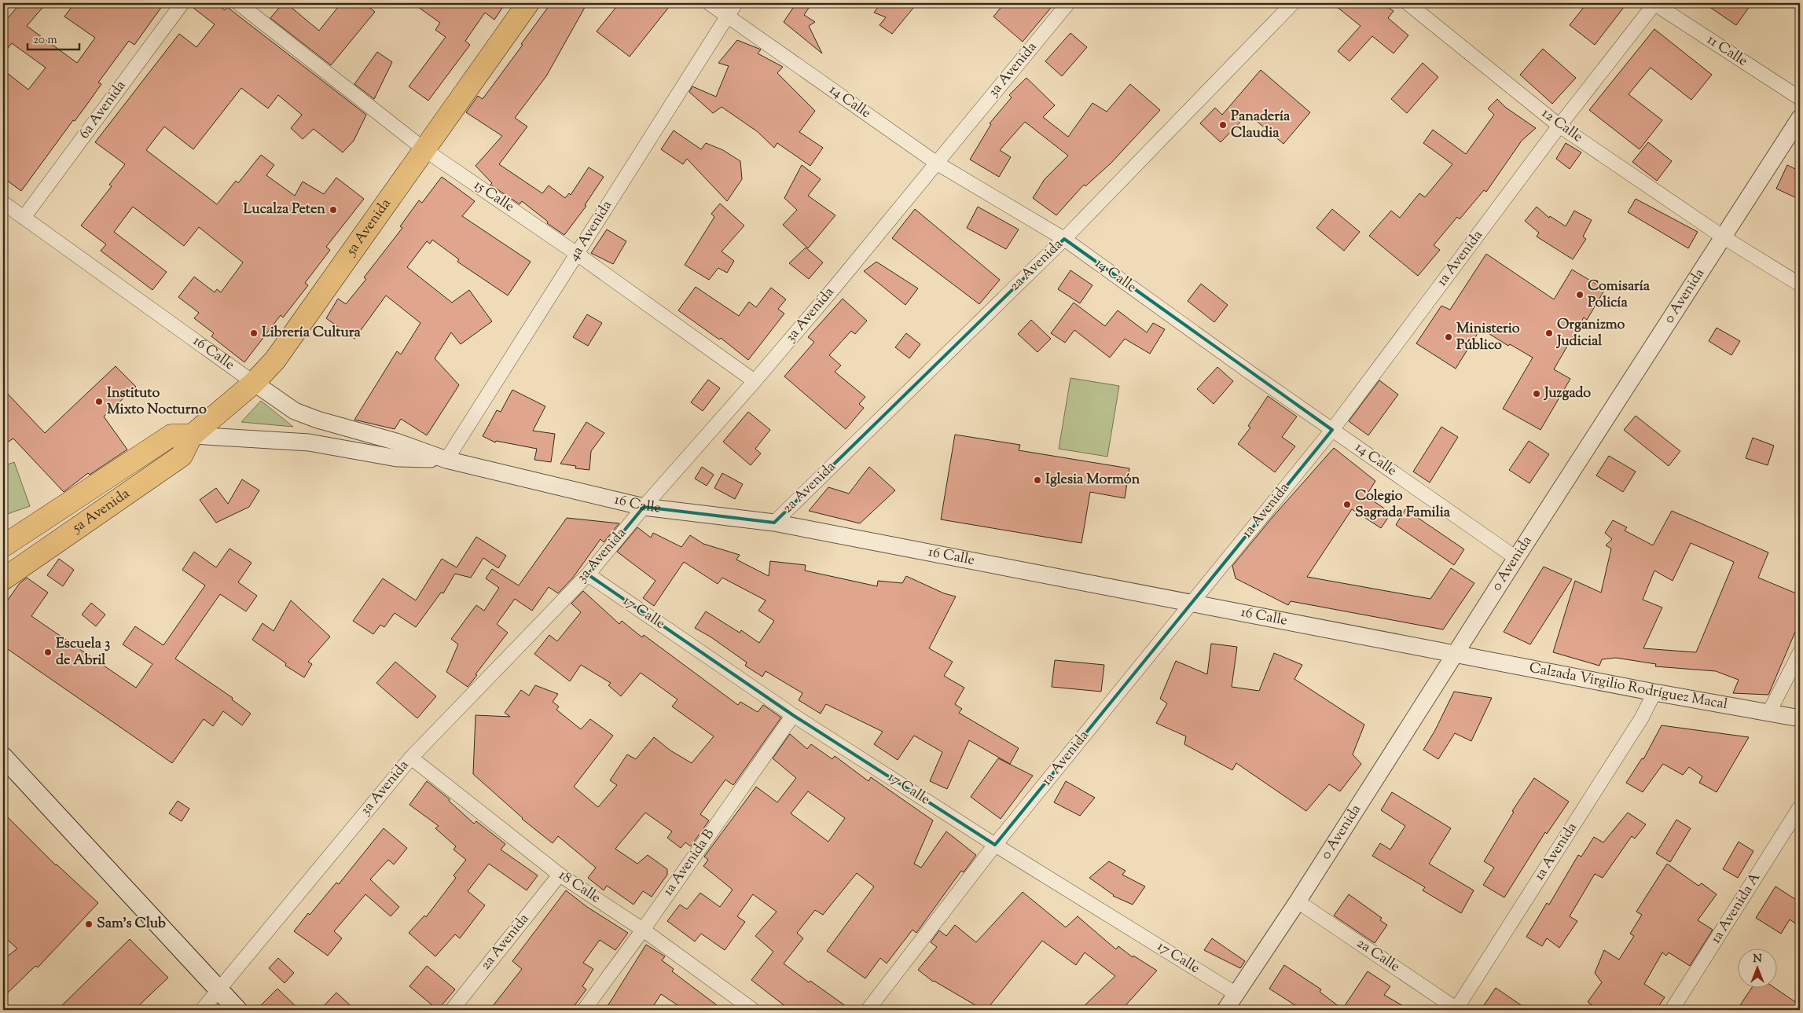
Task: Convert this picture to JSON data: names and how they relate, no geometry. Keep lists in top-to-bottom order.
{
  "streets": {
    "main road": ["5a Avenida"],
    "street": [
      "11 Calle",
      "3a Avenida",
      "14 Calle",
      "6a Avenida",
      "12 Calle",
      "15 Calle",
      "4a Avenida",
      "1a Avenida",
      "2a Avenida",
      "0 Avenida",
      "16 Calle",
      "17 Calle",
      "Calzada Virgilio Rodríguez Macal",
      "1a Avenida B",
      "18 Calle",
      "1a Avenida A",
      "2a Calle"
    ]
  },
  "crossings": [
    ["11 Calle", "1a Avenida"],
    ["3a Avenida", "14 Calle"],
    ["3a Avenida", "15 Calle"],
    ["3a Avenida", "16 Calle"],
    ["3a Avenida", "17 Calle"],
    ["3a Avenida", "18 Calle"],
    ["14 Calle", "4a Avenida"],
    ["14 Calle", "1a Avenida"],
    ["14 Calle", "2a Avenida"],
    ["14 Calle", "0 Avenida"],
    ["6a Avenida", "16 Calle"],
    ["12 Calle", "1a Avenida"],
    ["12 Calle", "0 Avenida"],
    ["15 Calle", "5a Avenida"],
    ["15 Calle", "4a Avenida"],
    ["5a Avenida", "16 Calle"],
    ["4a Avenida", "16 Calle"],
    ["1a Avenida", "16 Calle"],
    ["1a Avenida", "17 Calle"],
    ["1a Avenida", "Calzada Virgilio Rodríguez Macal"],
    ["1a Avenida", "2a Calle"],
    ["2a Avenida", "16 Calle"],
    ["2a Avenida", "18 Calle"],
    ["0 Avenida", "16 Calle"],
    ["0 Avenida", "17 Calle"],
    ["0 Avenida", "Calzada Virgilio Rodríguez Macal"],
    ["0 Avenida", "2a Calle"],
    ["16 Calle", "Calzada Virgilio Rodríguez Macal"],
    ["17 Calle", "1a Avenida B"],
    ["1a Avenida B", "18 Calle"]
  ],
  "places": [
    "Panadería Claudia",
    "Lucalza Peten",
    "Comisaría Policía",
    "Librería Cultura",
    "Organizmo Judicial",
    "Ministerio Público",
    "Juzgado",
    "Instituto Mixto Nocturno",
    "Iglesia Mormón",
    "Colegio Sagrada Familia",
    "Escuela 3 de Abril",
    "Sam's Club"
  ],
  "scale_bar": "20 m",
  "north": "top"
}
